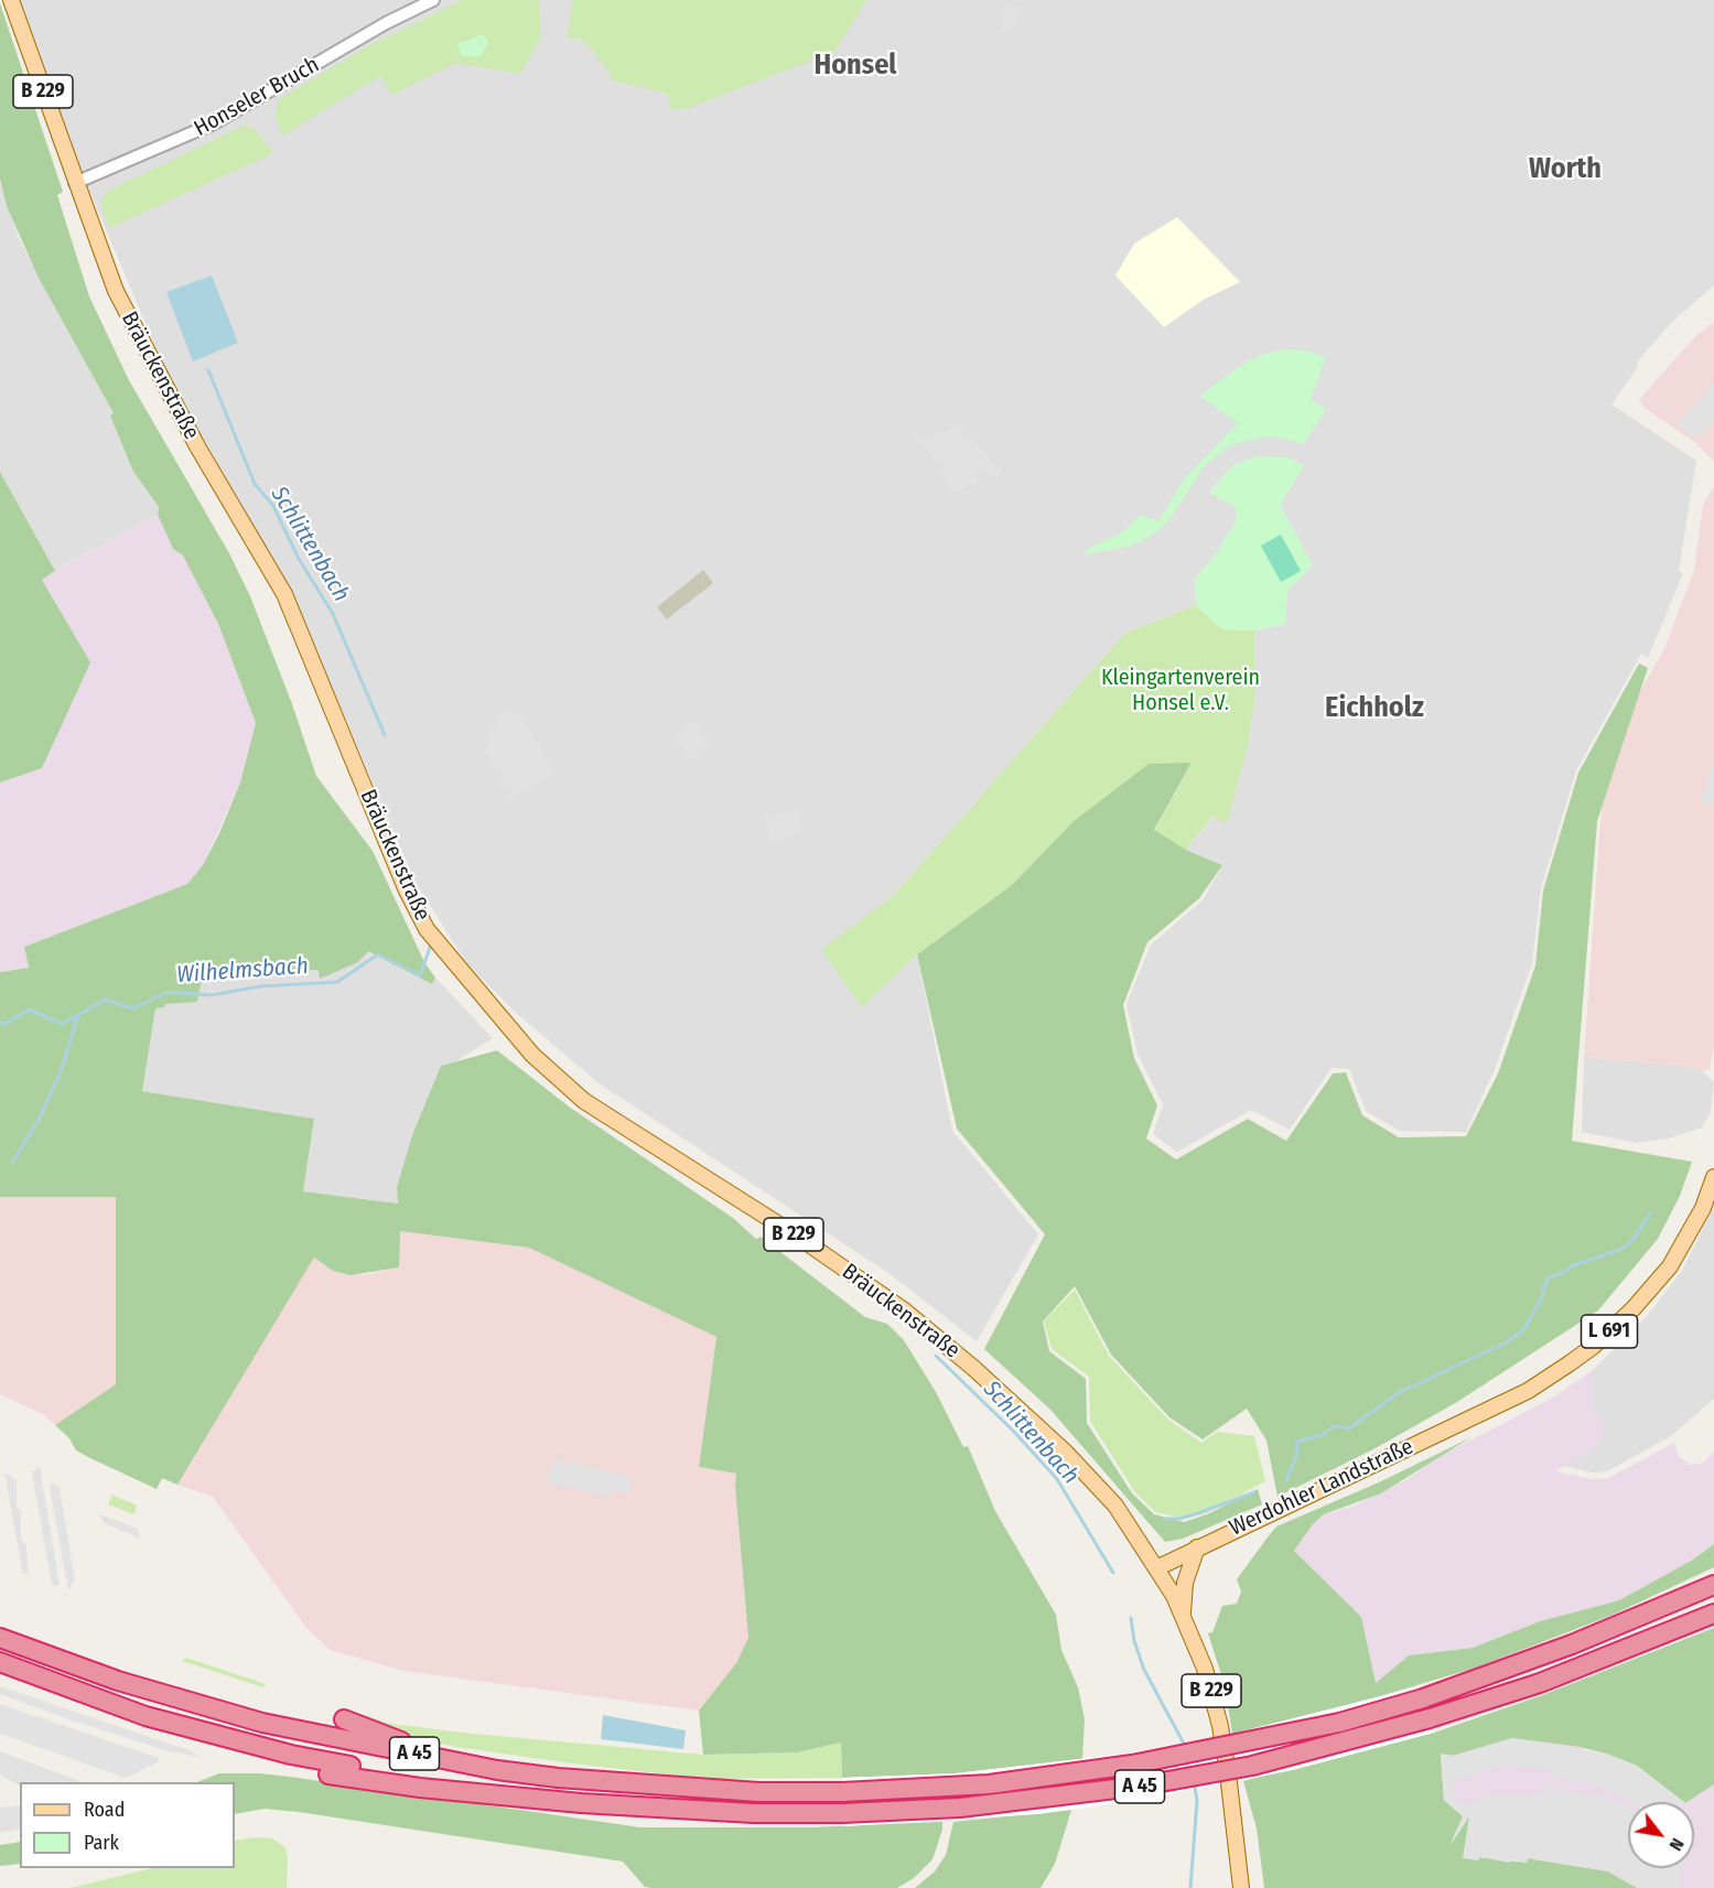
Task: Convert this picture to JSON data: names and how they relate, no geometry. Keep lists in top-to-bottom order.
{
  "streets": {
    "highway": ["A 45"],
    "main road": [
      "B 229",
      "Bräuckenstraße",
      "L 691",
      "Werdohler Landstraße"
    ],
    "street": ["Honseler Bruch"]
  },
  "crossings": [
    ["B 229", "Bräuckenstraße"],
    ["B 229", "Werdohler Landstraße"],
    ["Honseler Bruch", "Bräuckenstraße"],
    ["Bräuckenstraße", "Werdohler Landstraße"]
  ],
  "districts": ["Honsel", "Worth", "Eichholz"],
  "water": ["Schlittenbach", "Wilhelmsbach"],
  "parks": ["Kleingartenverein Honsel e.V."],
  "legend": ["Road", "Park"],
  "north": "bottom right"
}
